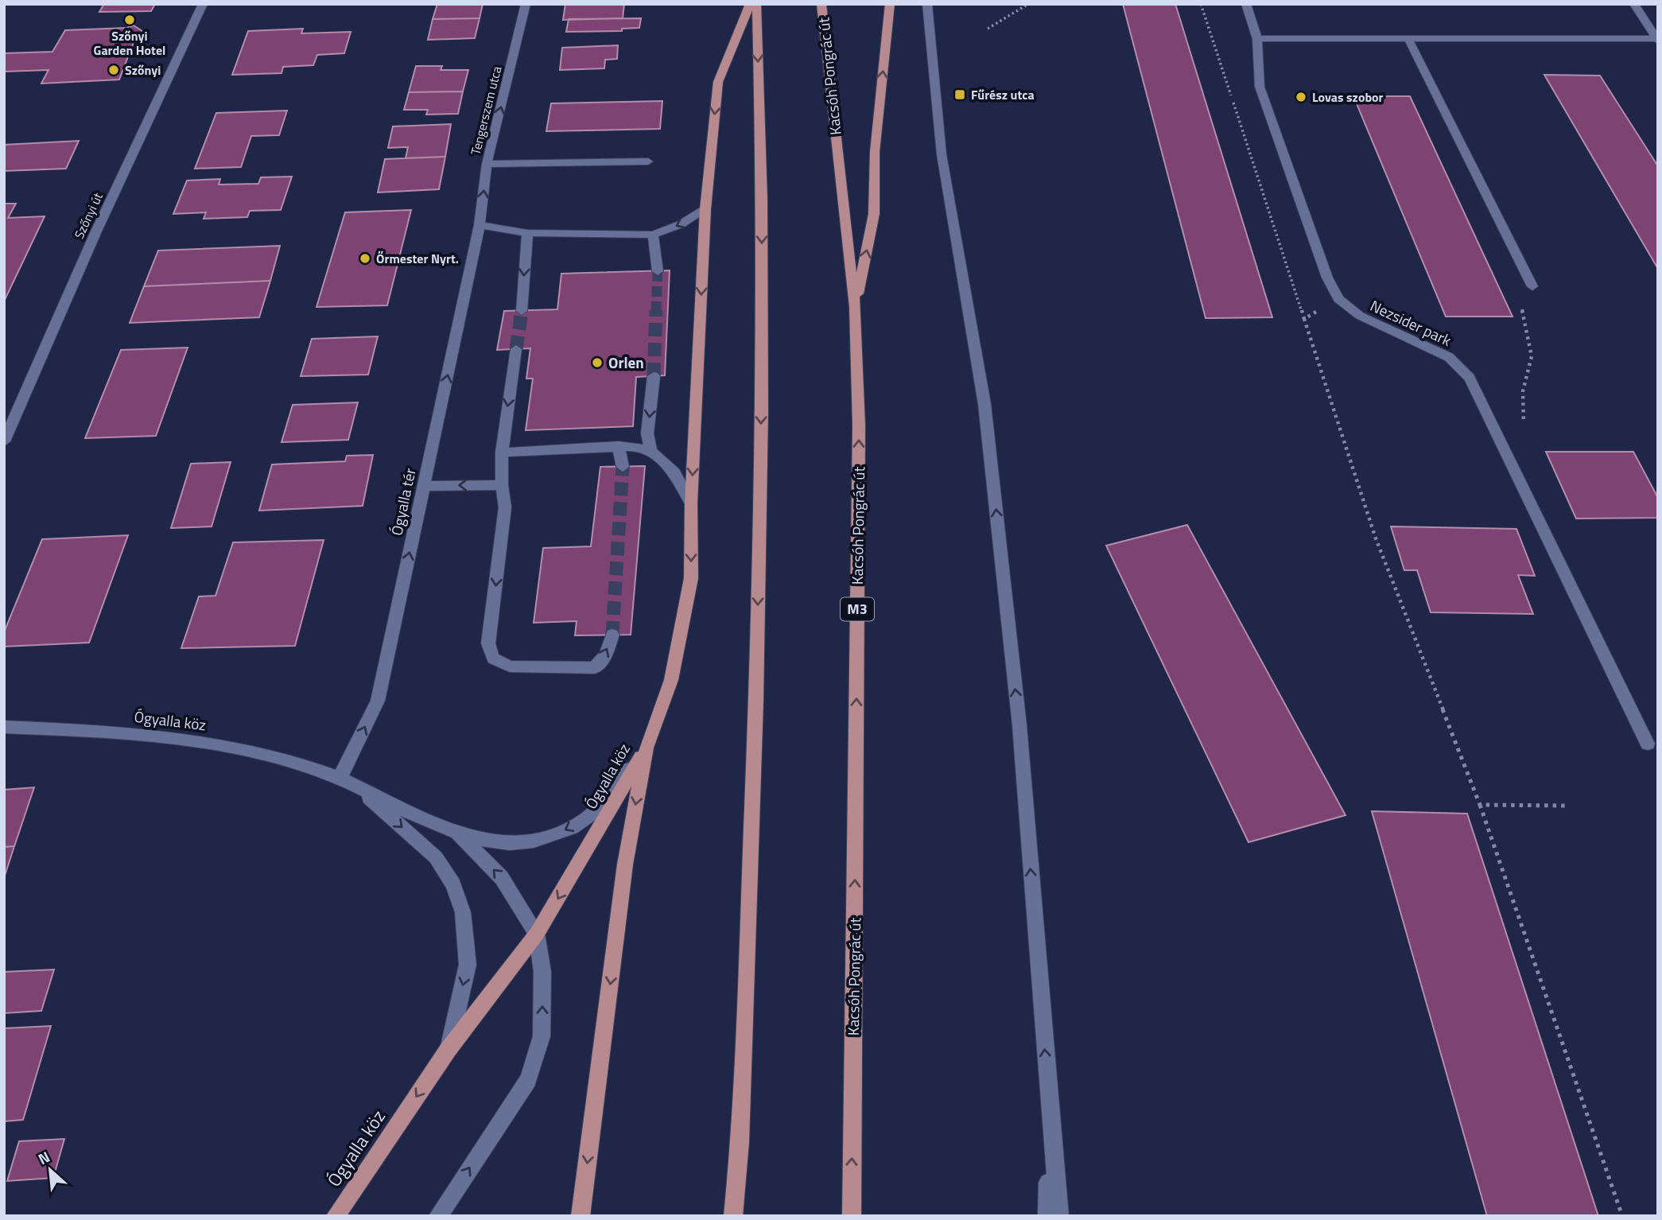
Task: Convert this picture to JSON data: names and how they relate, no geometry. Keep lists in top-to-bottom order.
{
  "streets": {
    "main road": ["Kacsóh Pongrác út", "M3", "Ógyalla köz"],
    "street": [
      "Tengerszem utca",
      "Szőnyi út",
      "Nezsider park",
      "Ógyalla tér"
    ]
  },
  "crossings": [
    ["Tengerszem utca", "Ógyalla tér"],
    ["Ógyalla tér", "Ógyalla köz"]
  ],
  "one_way": ["Tengerszem utca"],
  "places": {
    "other": [
      "Szőnyi Garden Hotel",
      "Szőnyi",
      "Lovas szobor",
      "Őrmester Nyrt.",
      "Orlen"
    ],
    "transit": ["Fűrész utca"]
  },
  "north": "top left"
}
